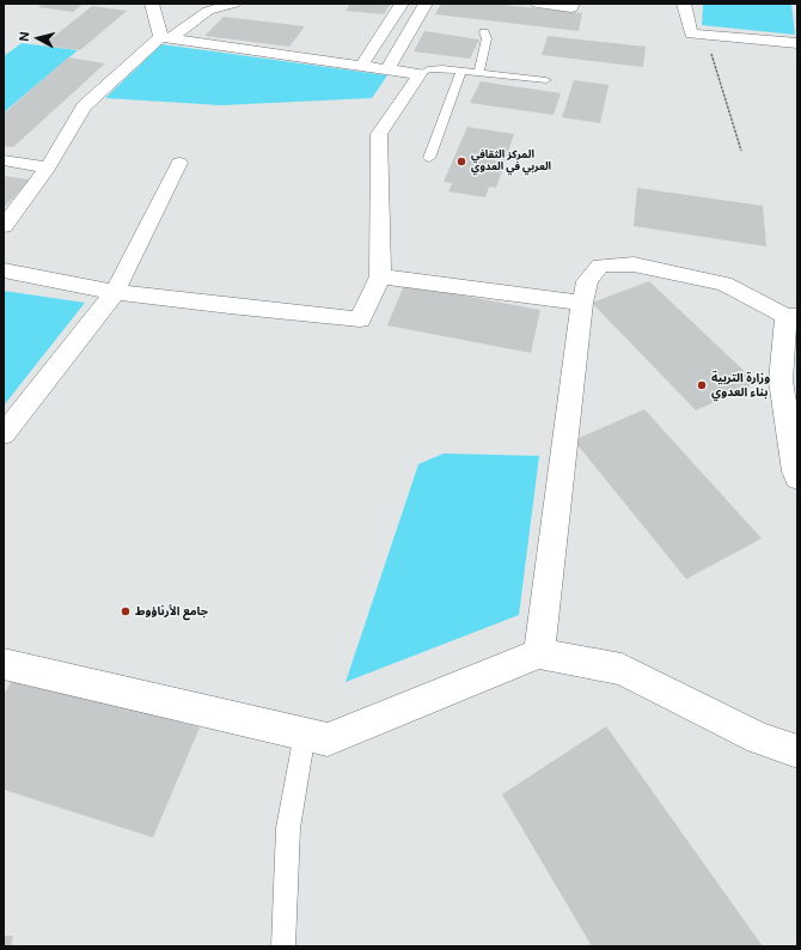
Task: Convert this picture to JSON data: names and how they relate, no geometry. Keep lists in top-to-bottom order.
{
  "places": ["المركز الثقافي العربي في العدوي", "وزارة التربية بناء العدوي", "جامع الأرناؤوط"],
  "north": "left"
}
